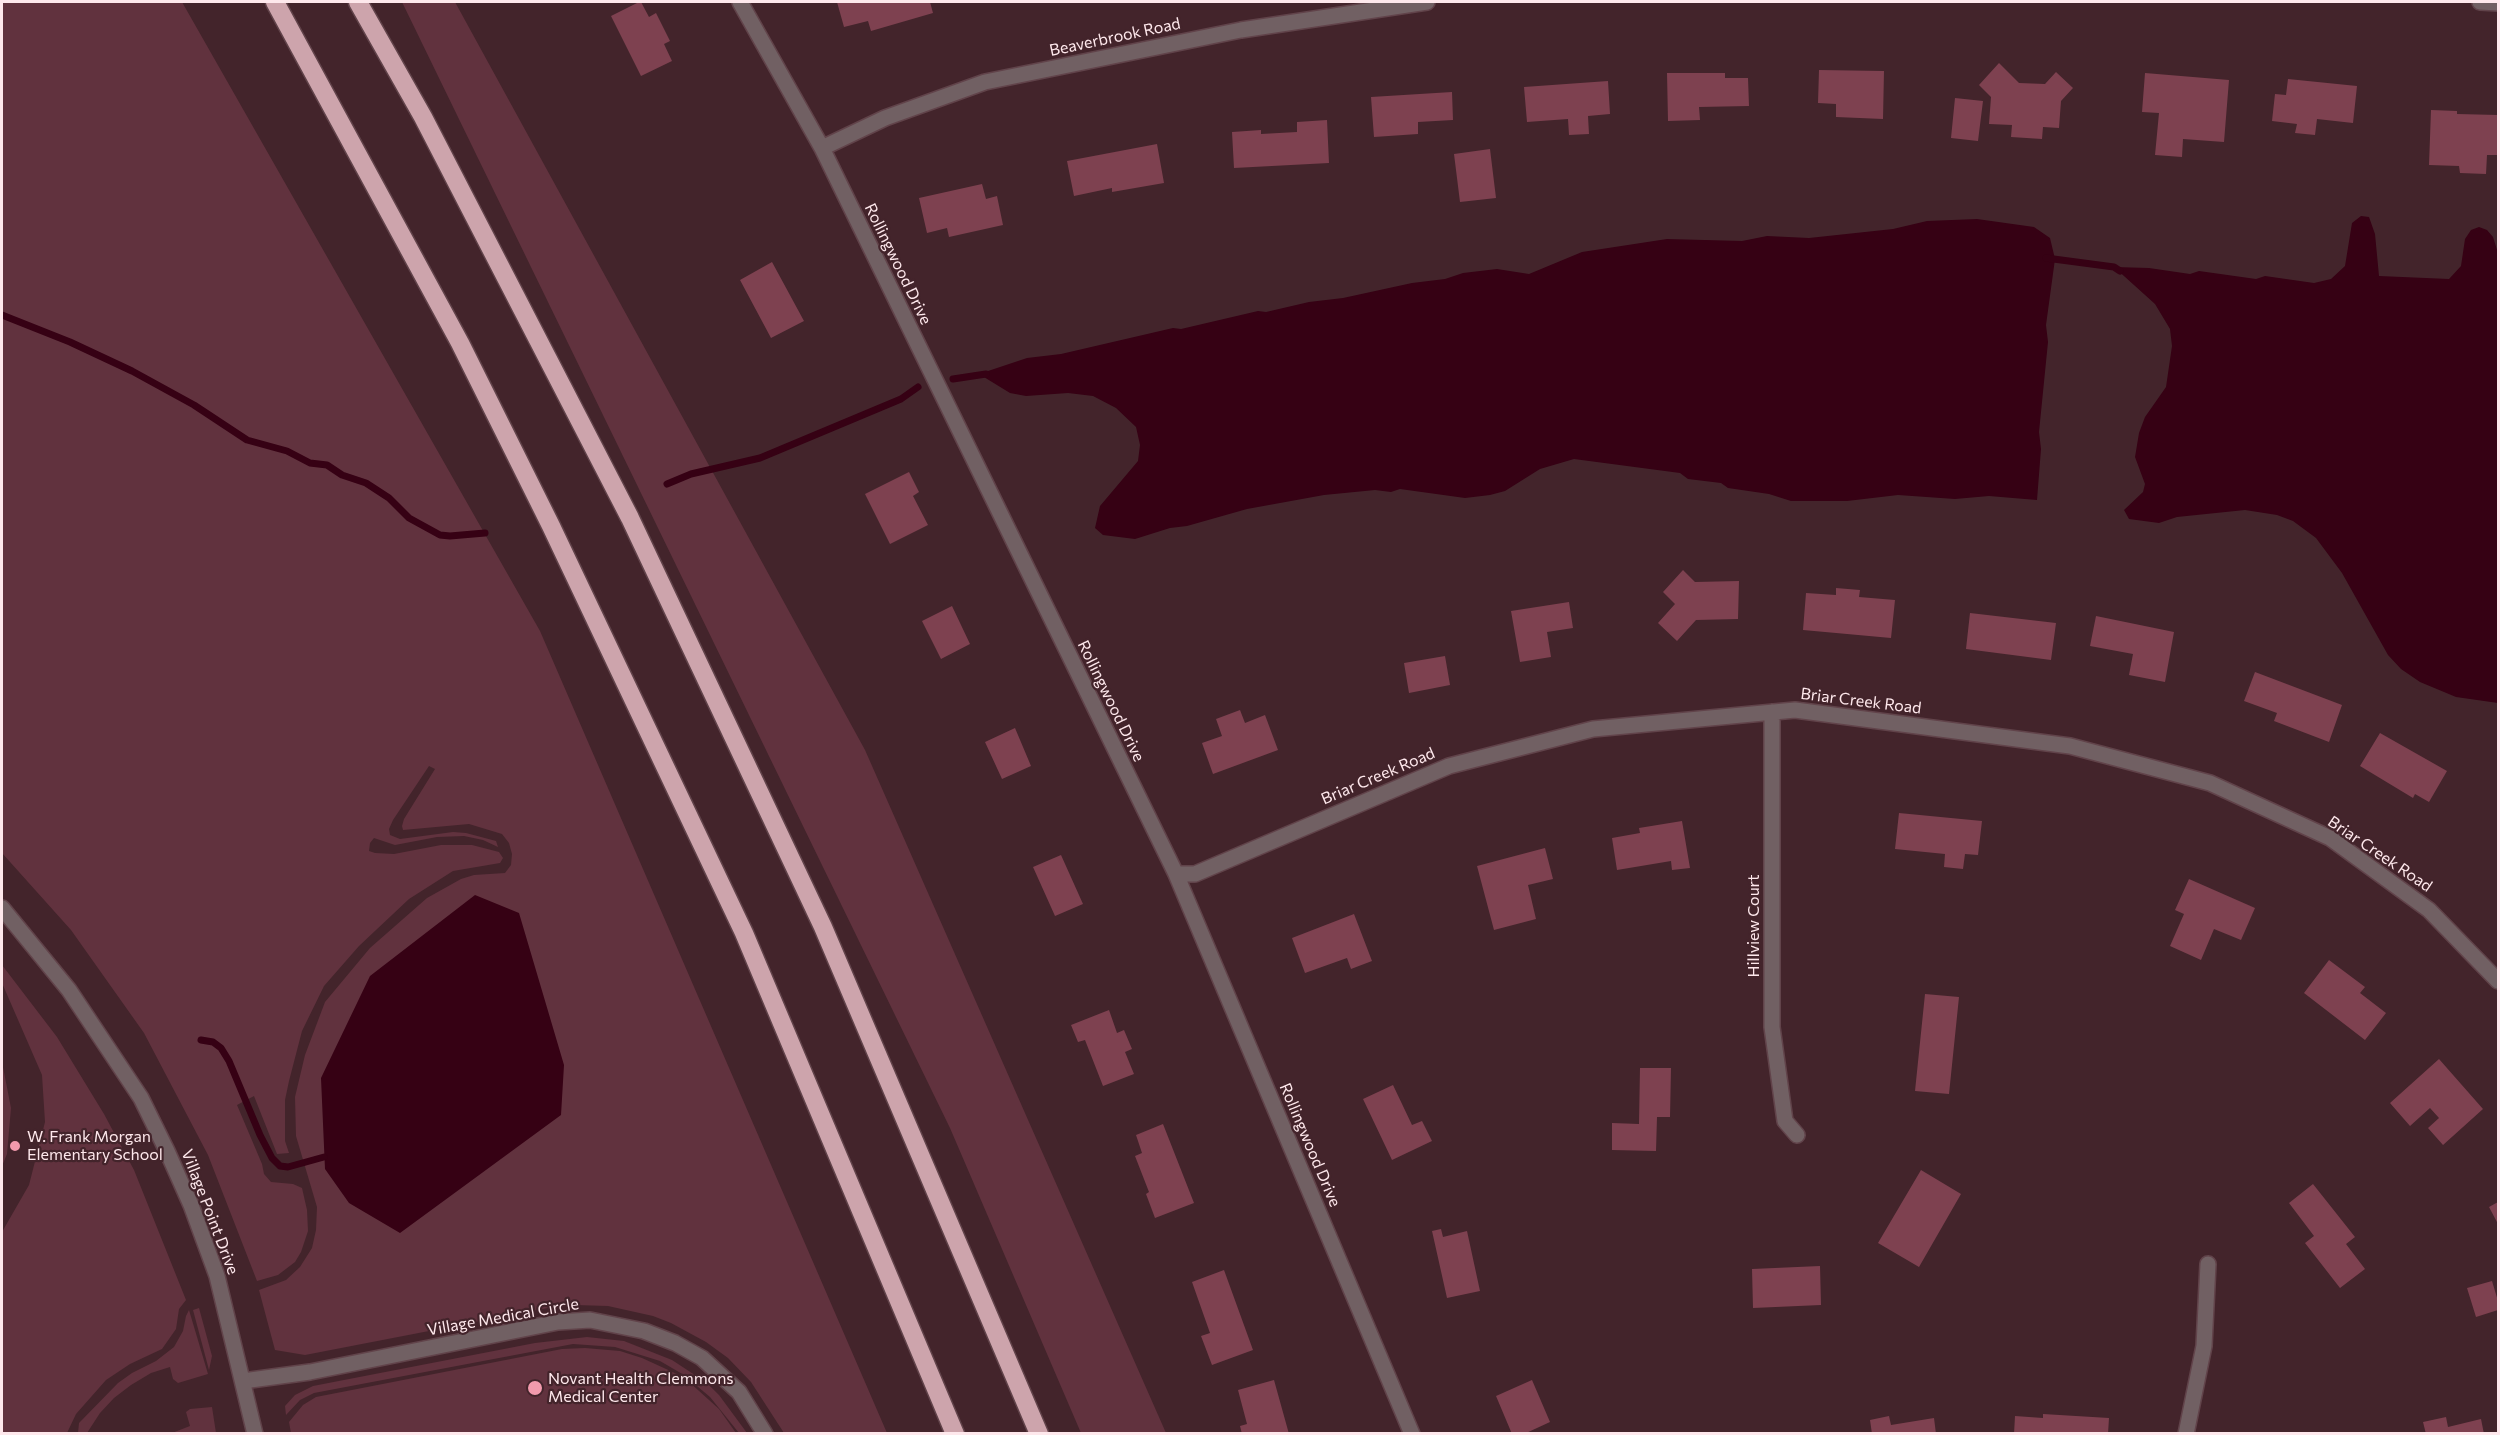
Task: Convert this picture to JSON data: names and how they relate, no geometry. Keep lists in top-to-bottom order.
{
  "streets": {
    "street": [
      "Beaverbrook Road",
      "Rollingwood Drive",
      "Briar Creek Road",
      "Hillview Court",
      "Village Point Drive",
      "Village Medical Circle"
    ]
  },
  "crossings": [
    ["Beaverbrook Road", "Rollingwood Drive"],
    ["Rollingwood Drive", "Briar Creek Road"],
    ["Briar Creek Road", "Hillview Court"],
    ["Village Point Drive", "Village Medical Circle"]
  ],
  "places": ["W. Frank Morgan Elementary School", "Novant Health Clemmons Medical Center"]
}
